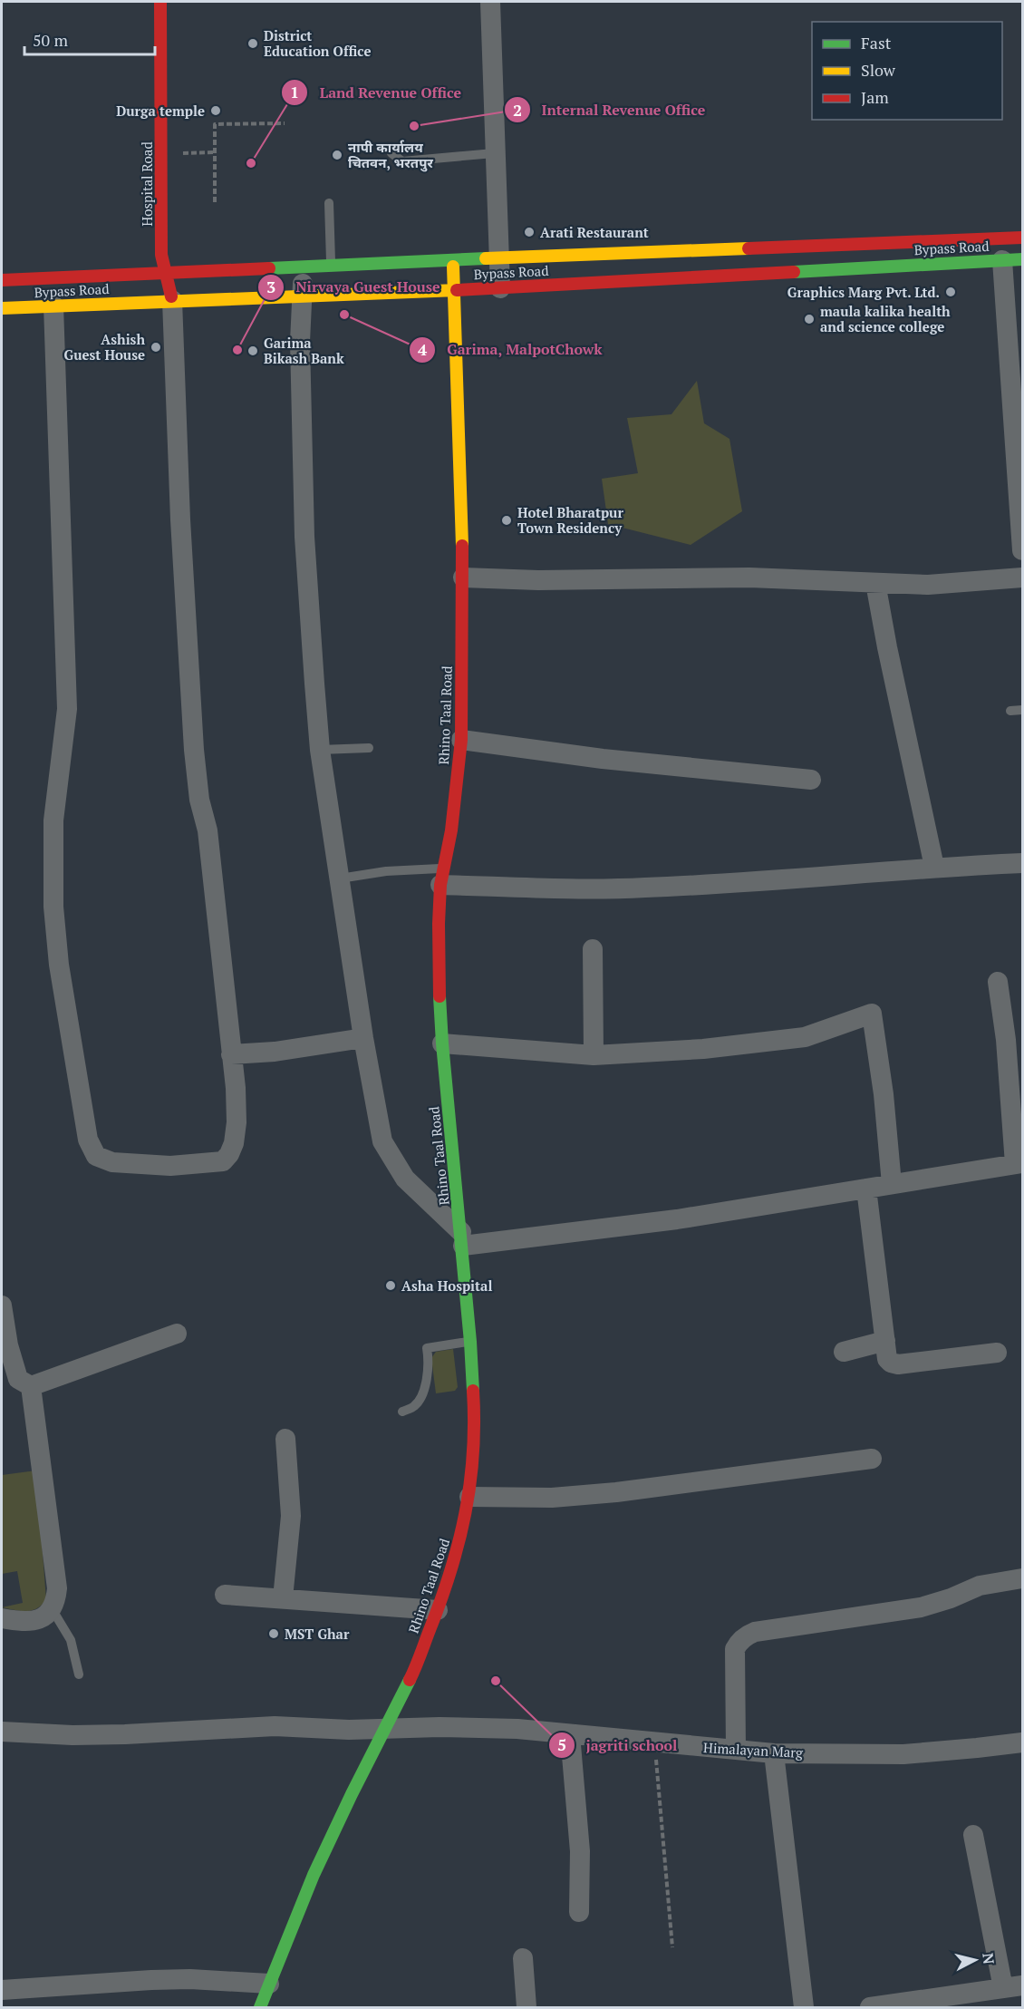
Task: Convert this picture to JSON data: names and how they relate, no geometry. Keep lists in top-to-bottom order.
{
  "streets": {
    "main road": ["Hospital Road", "Bypass Road", "Rhino Taal Road"],
    "street": ["Himalayan Marg"]
  },
  "crossings": [
    ["Hospital Road", "Bypass Road"],
    ["Bypass Road", "Rhino Taal Road"],
    ["Rhino Taal Road", "Himalayan Marg"]
  ],
  "places": [
    "District Education Office",
    "Durga temple",
    "Internal Revenue Office",
    "नापी कार्यालय चितवन, भरतपुर",
    "Land Revenue Office",
    "Arati Restaurant",
    "Graphics Marg Pvt. Ltd.",
    "Garima, MalpotChowk",
    "maula kalika health and science college",
    "Ashish Guest House",
    "Nirvaya Guest House",
    "Garima Bikash Bank",
    "Hotel Bharatpur Town Residency",
    "Asha Hospital",
    "MST Ghar",
    "jagriti school"
  ],
  "legend": ["Fast", "Slow", "Jam"],
  "scale_bar": "50 m",
  "north": "right"
}
